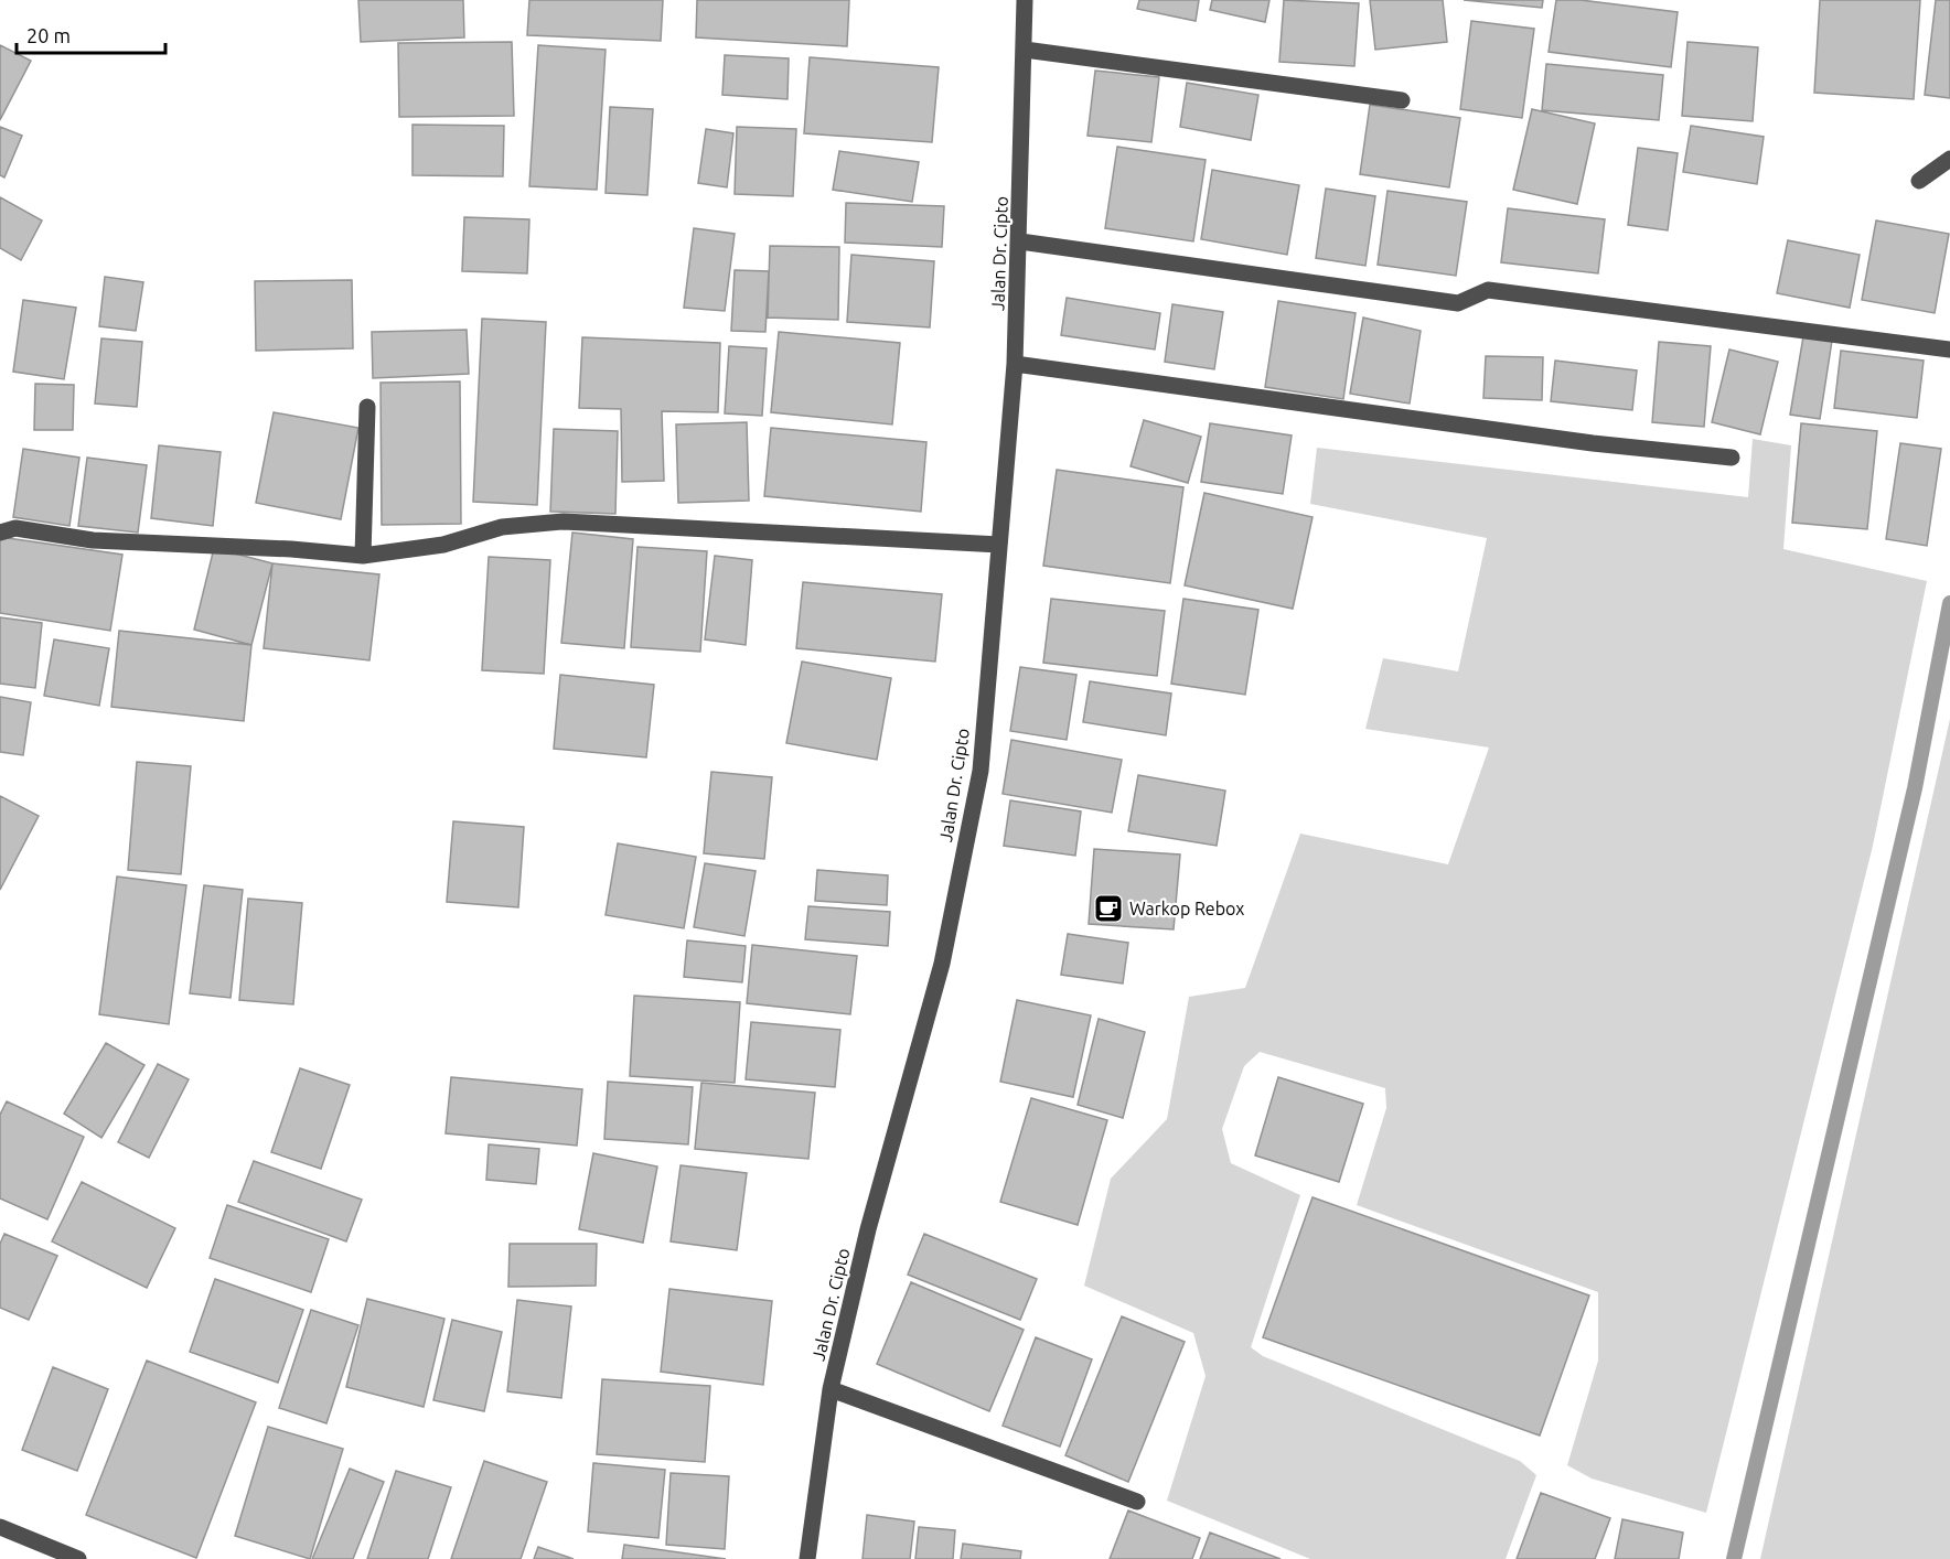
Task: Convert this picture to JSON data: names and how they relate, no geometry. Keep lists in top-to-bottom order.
{
  "streets": {
    "street": ["Jalan Dr. Cipto"]
  },
  "places": {
    "cafe": ["Warkop Rebox"]
  },
  "scale_bar": "20 m"
}
